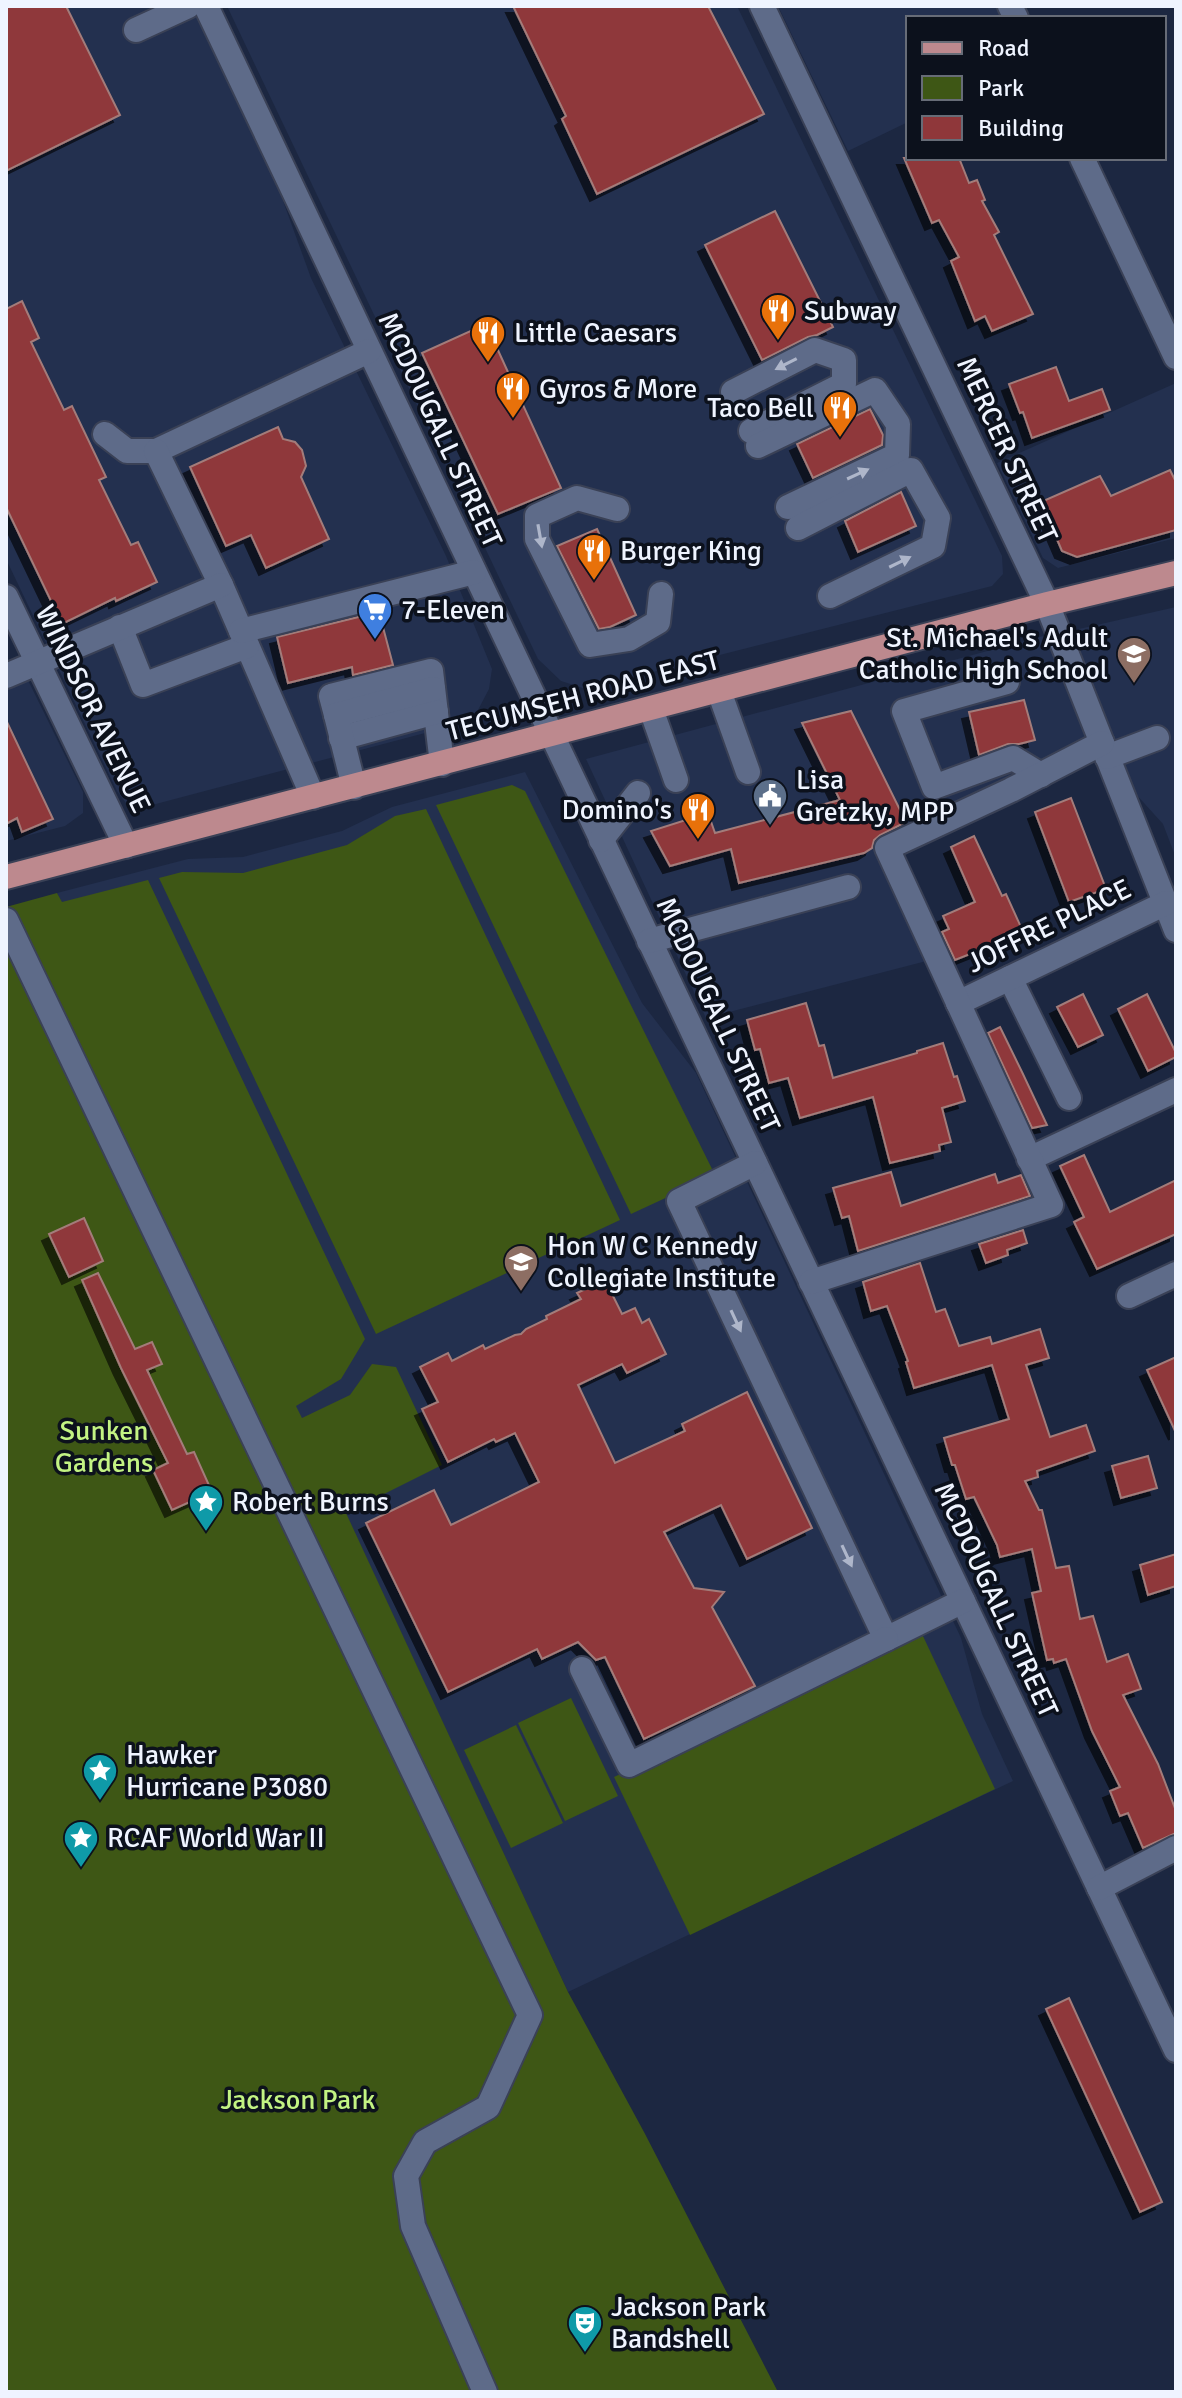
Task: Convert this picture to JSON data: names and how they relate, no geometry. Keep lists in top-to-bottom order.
{
  "streets": {
    "main road": ["TECUMSEH ROAD EAST"],
    "street": [
      "MCDOUGALL STREET",
      "MERCER STREET",
      "WINDSOR AVENUE",
      "JOFFRE PLACE"
    ]
  },
  "crossings": [
    ["MCDOUGALL STREET", "TECUMSEH ROAD EAST"],
    ["MERCER STREET", "TECUMSEH ROAD EAST"],
    ["MERCER STREET", "JOFFRE PLACE"],
    ["TECUMSEH ROAD EAST", "WINDSOR AVENUE"]
  ],
  "parks": ["Sunken Gardens", "Jackson Park"],
  "places": {
    "restaurant": [
      "Subway",
      "Little Caesars",
      "Gyros & More",
      "Taco Bell",
      "Burger King",
      "Domino's"
    ],
    "supermarket": ["7-Eleven"],
    "school or university": ["St. Michael's Adult Catholic High School", "Hon W C Kennedy Collegiate Institute"],
    "public building": ["Lisa Gretzky, MPP"],
    "place": ["Robert Burns", "Hawker Hurricane P3080", "RCAF World War II"],
    "theatre": ["Jackson Park Bandshell"]
  },
  "legend": ["Road", "Park", "Building"]
}
